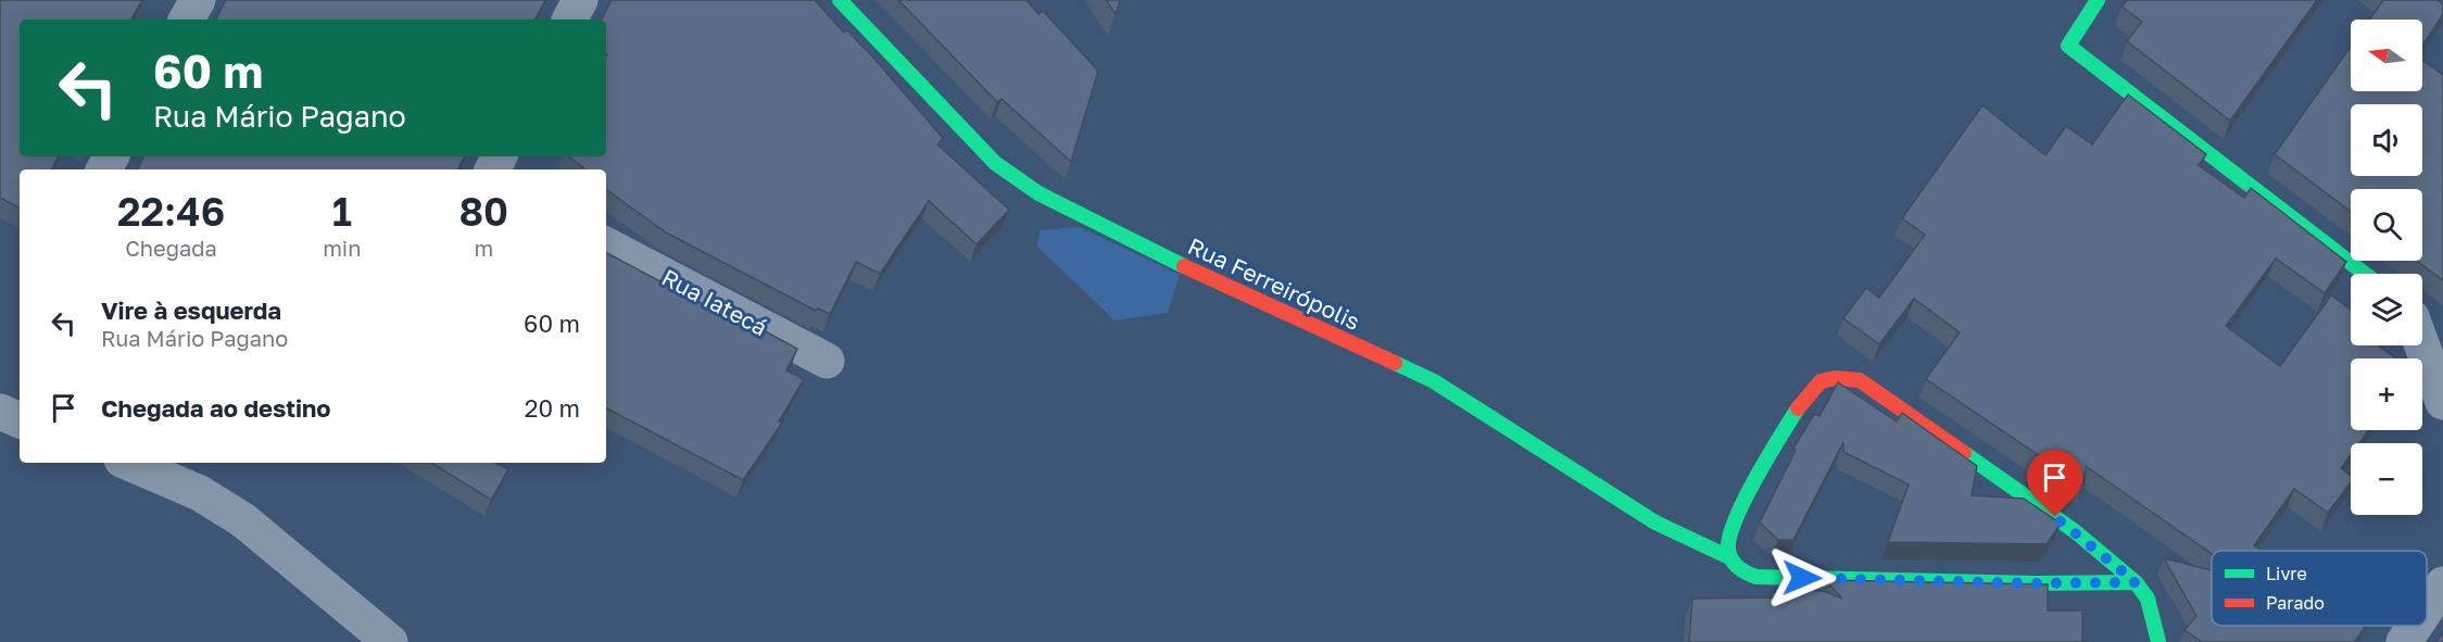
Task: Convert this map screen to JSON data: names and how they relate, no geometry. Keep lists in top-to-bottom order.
{
  "streets": {
    "street": ["Rua Ferreirópolis", "Rua Iatecá"]
  },
  "legend": ["Livre", "Parado"],
  "north": "left",
  "page": {
    "map_buttons": ["+", "−"],
    "turn": ["60 m", "Rua Mário Pagano"],
    "eta": [
      "22:46",
      "Chegada",
      "1",
      "min",
      "80",
      "m"
    ],
    "list": [
      {
        "name": "Vire à esquerda",
        "note": "Rua Mário Pagano",
        "value": "60 m"
      },
      {
        "name": "Chegada ao destino",
        "value": "20 m"
      }
    ]
  }
}
